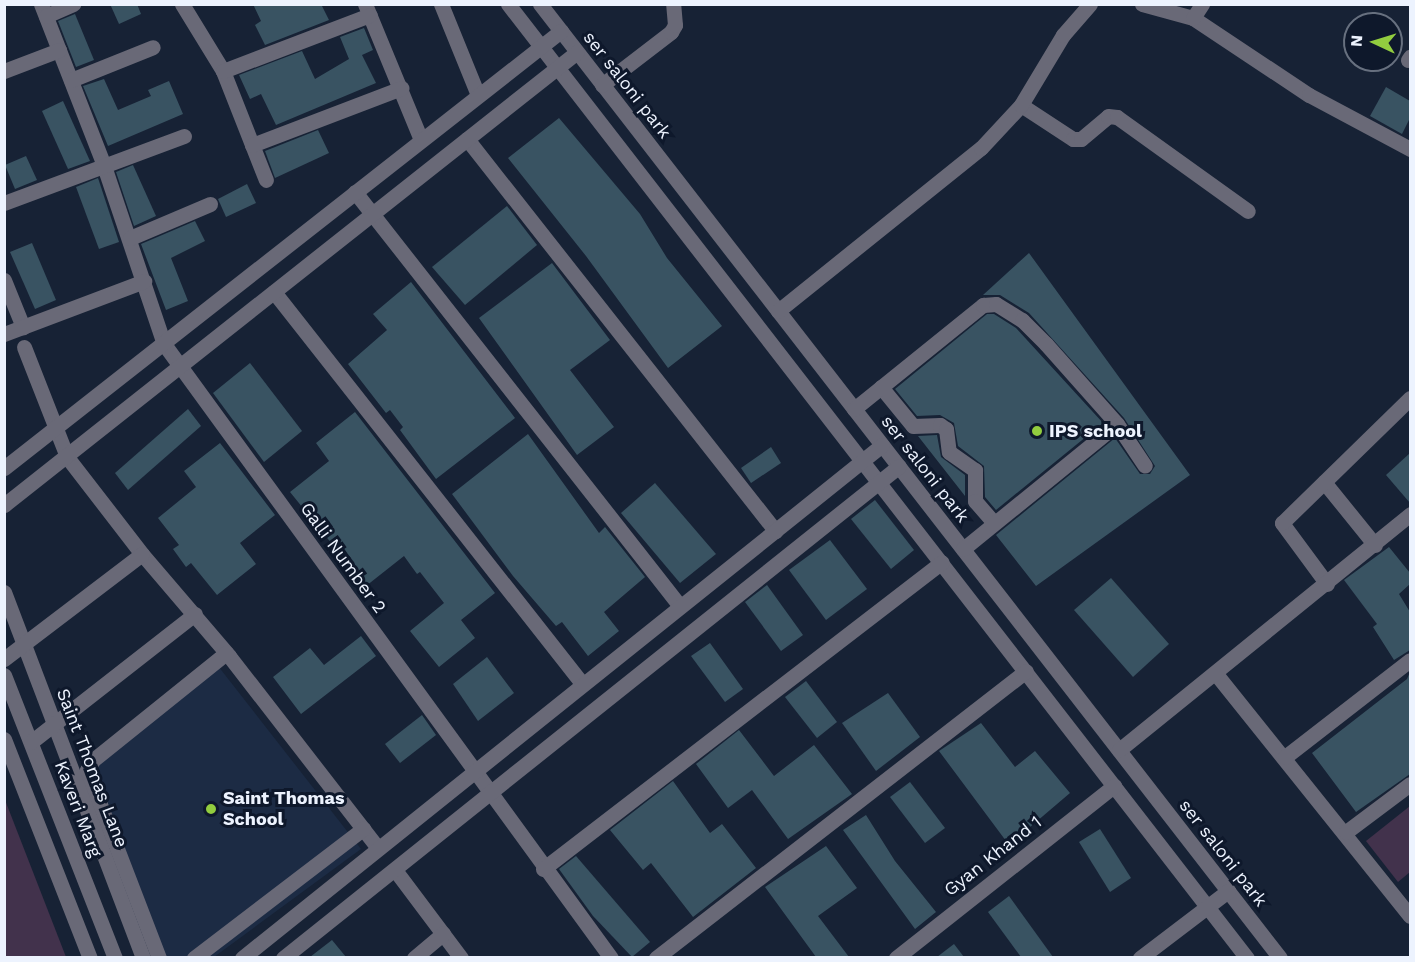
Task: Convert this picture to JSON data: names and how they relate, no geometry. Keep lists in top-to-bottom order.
{
  "streets": {
    "street": [
      "ser saloni park",
      "Galli Number 2",
      "Saint Thomas Lane",
      "Kaveri Marg",
      "Gyan Khand 1"
    ]
  },
  "places": ["IPS school", "Saint Thomas School"],
  "north": "left"
}
